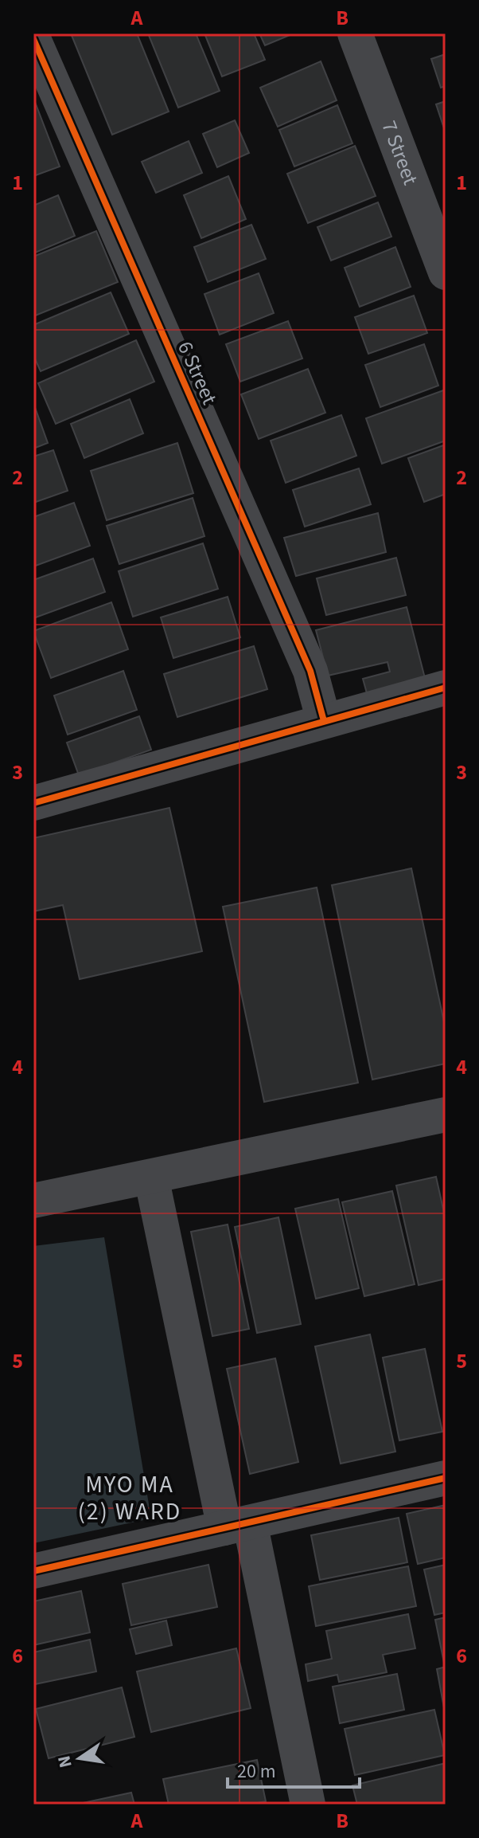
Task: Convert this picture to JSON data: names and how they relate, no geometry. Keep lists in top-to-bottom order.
{
  "streets": {
    "street": ["7 Street", "6 Street"]
  },
  "districts": ["MYO MA (2) WARD"],
  "scale_bar": "20 m",
  "north": "left",
  "grid": {
    "columns": ["A", "B"],
    "rows": [
      "1",
      "2",
      "3",
      "4",
      "5",
      "6"
    ]
  }
}
